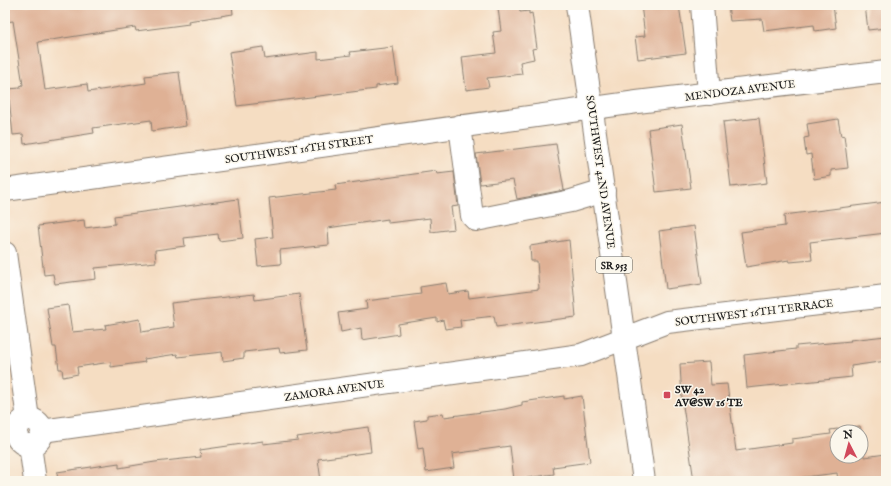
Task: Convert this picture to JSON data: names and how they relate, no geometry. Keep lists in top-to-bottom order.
{
  "streets": {
    "street": [
      "MENDOZA AVENUE",
      "SOUTHWEST 16TH STREET",
      "SOUTHWEST 42ND AVENUE",
      "SR 953",
      "SOUTHWEST 16TH TERRACE",
      "ZAMORA AVENUE"
    ]
  },
  "crossings": [
    ["MENDOZA AVENUE", "SOUTHWEST 16TH STREET"],
    ["MENDOZA AVENUE", "SOUTHWEST 42ND AVENUE"],
    ["SOUTHWEST 16TH STREET", "SOUTHWEST 42ND AVENUE"],
    ["SOUTHWEST 42ND AVENUE", "SOUTHWEST 16TH TERRACE"],
    ["SOUTHWEST 42ND AVENUE", "ZAMORA AVENUE"],
    ["SOUTHWEST 16TH TERRACE", "ZAMORA AVENUE"]
  ],
  "places": {
    "transit": ["SW 42 AV@SW 16 TE"]
  },
  "north": "top"
}
